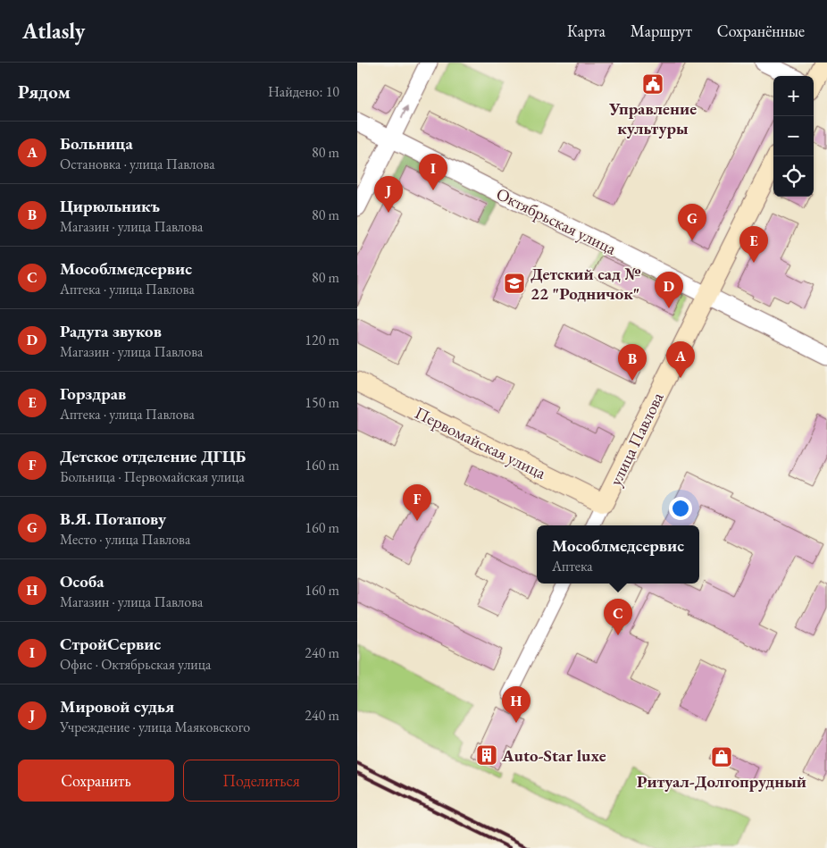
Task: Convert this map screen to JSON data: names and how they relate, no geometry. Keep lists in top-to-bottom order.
{
  "streets": {
    "main road": ["улица Павлова", "Первомайская улица"],
    "street": ["Октябрьская улица"]
  },
  "crossings": [
    ["Октябрьская улица", "улица Павлова"],
    ["улица Павлова", "Первомайская улица"]
  ],
  "places": {
    "public building": ["Управление культуры"],
    "school or university": ["Детский сад № 22 \"Родничок\""],
    "building": ["Auto-Star luxe"],
    "shop": ["Ритуал-Долгопрудный"]
  },
  "page": {
    "header": "Atlasly",
    "nav": ["Карта", "Маршрут", "Сохранённые"],
    "heading": ["Рядом", "Найдено: 10"],
    "map_buttons": ["+", "−"],
    "list": [
      {
        "mark": "A",
        "name": "Больница",
        "note": "Остановка · улица Павлова",
        "value": "80 m"
      },
      {
        "mark": "B",
        "name": "Цирюльникъ",
        "note": "Магазин · улица Павлова",
        "value": "80 m"
      },
      {
        "mark": "C",
        "name": "Мособлмедсервис",
        "note": "Аптека · улица Павлова",
        "value": "80 m"
      },
      {
        "mark": "D",
        "name": "Радуга звуков",
        "note": "Магазин · улица Павлова",
        "value": "120 m"
      },
      {
        "mark": "E",
        "name": "Горздрав",
        "note": "Аптека · улица Павлова",
        "value": "150 m"
      },
      {
        "mark": "F",
        "name": "Детское отделение ДГЦБ",
        "note": "Больница · Первомайская улица",
        "value": "160 m"
      },
      {
        "mark": "G",
        "name": "В.Я. Потапову",
        "note": "Место · улица Павлова",
        "value": "160 m"
      },
      {
        "mark": "H",
        "name": "Особа",
        "note": "Магазин · улица Павлова",
        "value": "160 m"
      },
      {
        "mark": "I",
        "name": "СтройСервис",
        "note": "Офис · Октябрьская улица",
        "value": "240 m"
      },
      {
        "mark": "J",
        "name": "Мировой судья",
        "note": "Учреждение · улица Маяковского",
        "value": "240 m"
      }
    ],
    "pins": [
      "I",
      "J",
      "G",
      "E",
      "D",
      "A",
      "B",
      "F",
      "C",
      "H"
    ],
    "popup": ["Мособлмедсервис", "Аптека"],
    "buttons": ["Сохранить", "Поделиться"]
  }
}
